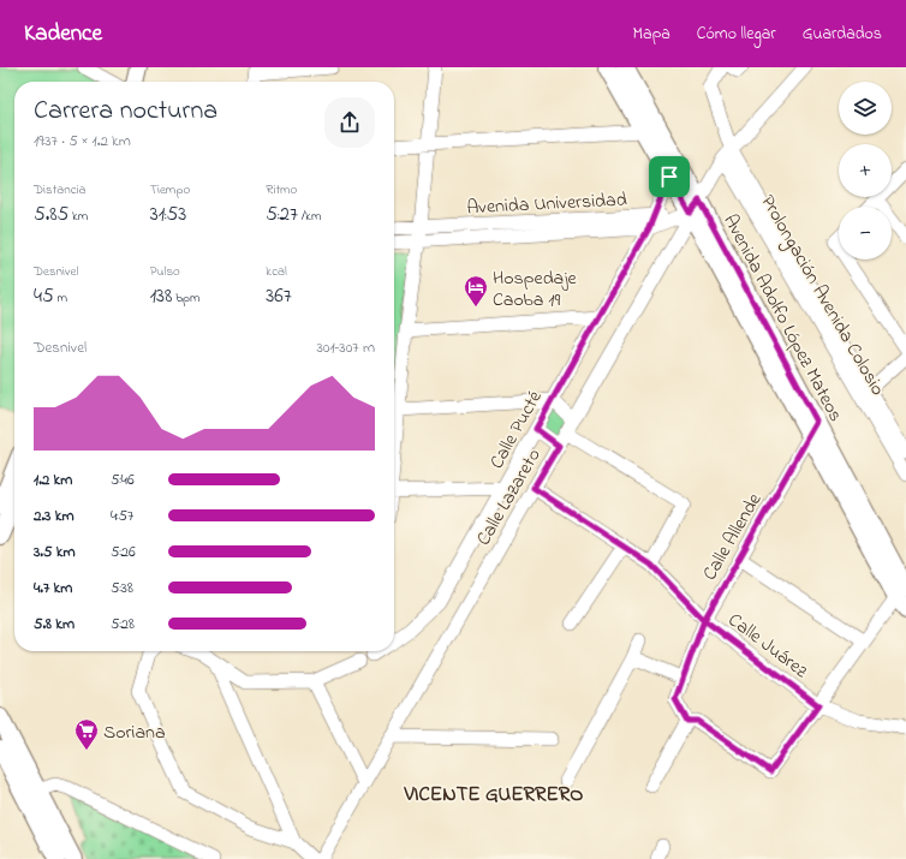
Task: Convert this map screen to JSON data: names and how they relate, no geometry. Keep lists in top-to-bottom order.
{
  "streets": {
    "main road": ["Avenida Adolfo López Mateos"],
    "street": [
      "Avenida Universidad",
      "Prolongación Avenida Colosio",
      "Calle Pucté",
      "Calle Lazareto",
      "Calle Allende",
      "Calle Juárez"
    ]
  },
  "crossings": [
    ["Avenida Universidad", "Avenida Adolfo López Mateos"],
    ["Avenida Universidad", "Calle Pucté"],
    ["Avenida Universidad", "Calle Lazareto"],
    ["Prolongación Avenida Colosio", "Calle Lazareto"],
    ["Avenida Adolfo López Mateos", "Calle Pucté"],
    ["Avenida Adolfo López Mateos", "Calle Lazareto"],
    ["Avenida Adolfo López Mateos", "Calle Allende"],
    ["Calle Lazareto", "Calle Juárez"],
    ["Calle Allende", "Calle Juárez"]
  ],
  "districts": ["VICENTE GUERRERO"],
  "places": {
    "hotel": ["Hospedaje Caoba 19"],
    "supermarket": ["Soriana"]
  },
  "page": {
    "header": "Kadence",
    "nav": ["Mapa", "Cómo llegar", "Guardados"],
    "map_buttons": ["+", "−"],
    "heading": ["Carrera nocturna", "19:37 · 5 × 1.2 km"],
    "stats": [
      ["Distancia", "5.85 km"],
      ["Tiempo", "31:53"],
      ["Ritmo", "5:27 /km"],
      ["Desnivel", "45 m"],
      ["Pulso", "138 bpm"],
      ["kcal", "367"]
    ],
    "chart": ["Desnivel", "301–307 m"],
    "list": [
      {
        "name": "1.2 km",
        "note": "5:46"
      },
      {
        "name": "2.3 km",
        "note": "4:57"
      },
      {
        "name": "3.5 km",
        "note": "5:26"
      },
      {
        "name": "4.7 km",
        "note": "5:38"
      },
      {
        "name": "5.8 km",
        "note": "5:28"
      }
    ]
  }
}
